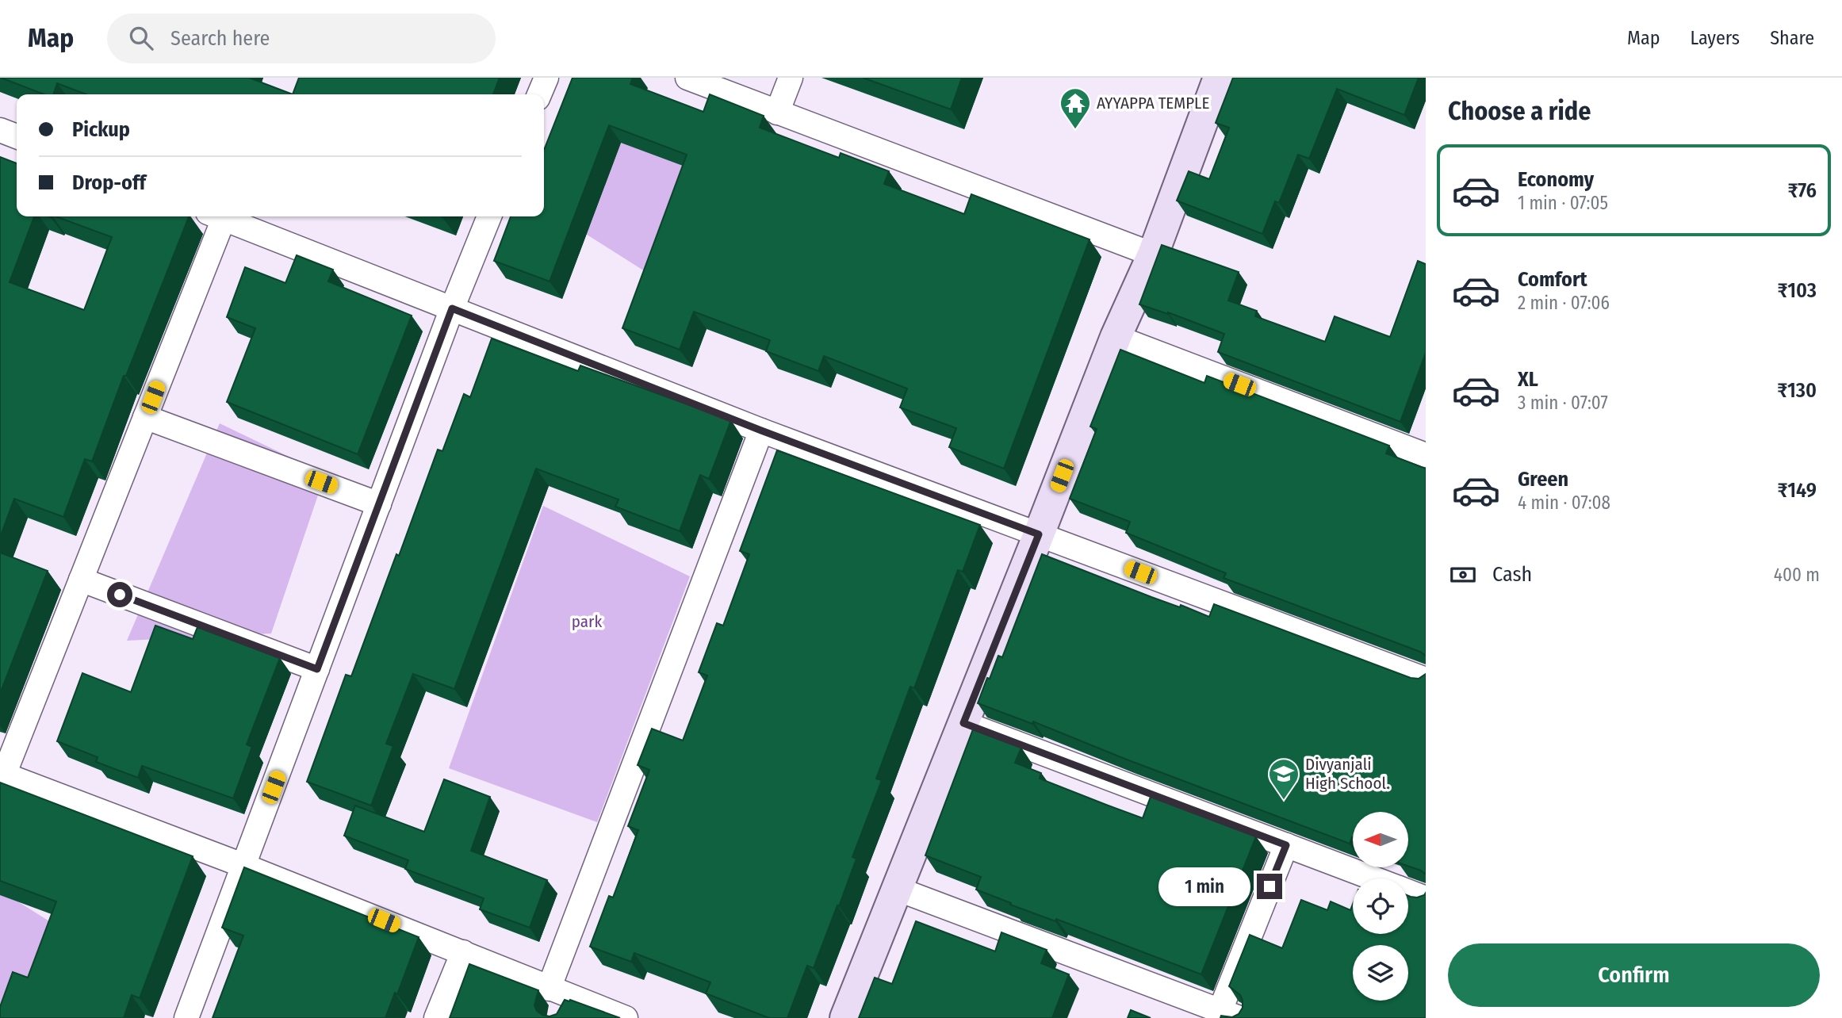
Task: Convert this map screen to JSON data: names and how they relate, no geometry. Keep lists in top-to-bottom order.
{
  "parks": ["park"],
  "places": {
    "temple": ["AYYAPPA TEMPLE"],
    "school or university": ["Divyanjali High School."]
  },
  "north": "left",
  "page": {
    "header": "Map",
    "search": "Search here",
    "nav": ["Map", "Layers", "Share"],
    "heading": "Choose a ride",
    "banner": ["Pickup", "Drop-off"],
    "list": [
      {
        "name": "Economy",
        "note": "1 min · 07:05",
        "value": "₹76"
      },
      {
        "name": "Comfort",
        "note": "2 min · 07:06",
        "value": "₹103"
      },
      {
        "name": "XL",
        "note": "3 min · 07:07",
        "value": "₹130"
      },
      {
        "name": "Green",
        "note": "4 min · 07:08",
        "value": "₹149"
      }
    ],
    "pay": ["Cash", "400 m"],
    "bubble": "1 min",
    "buttons": "Confirm"
  }
}
